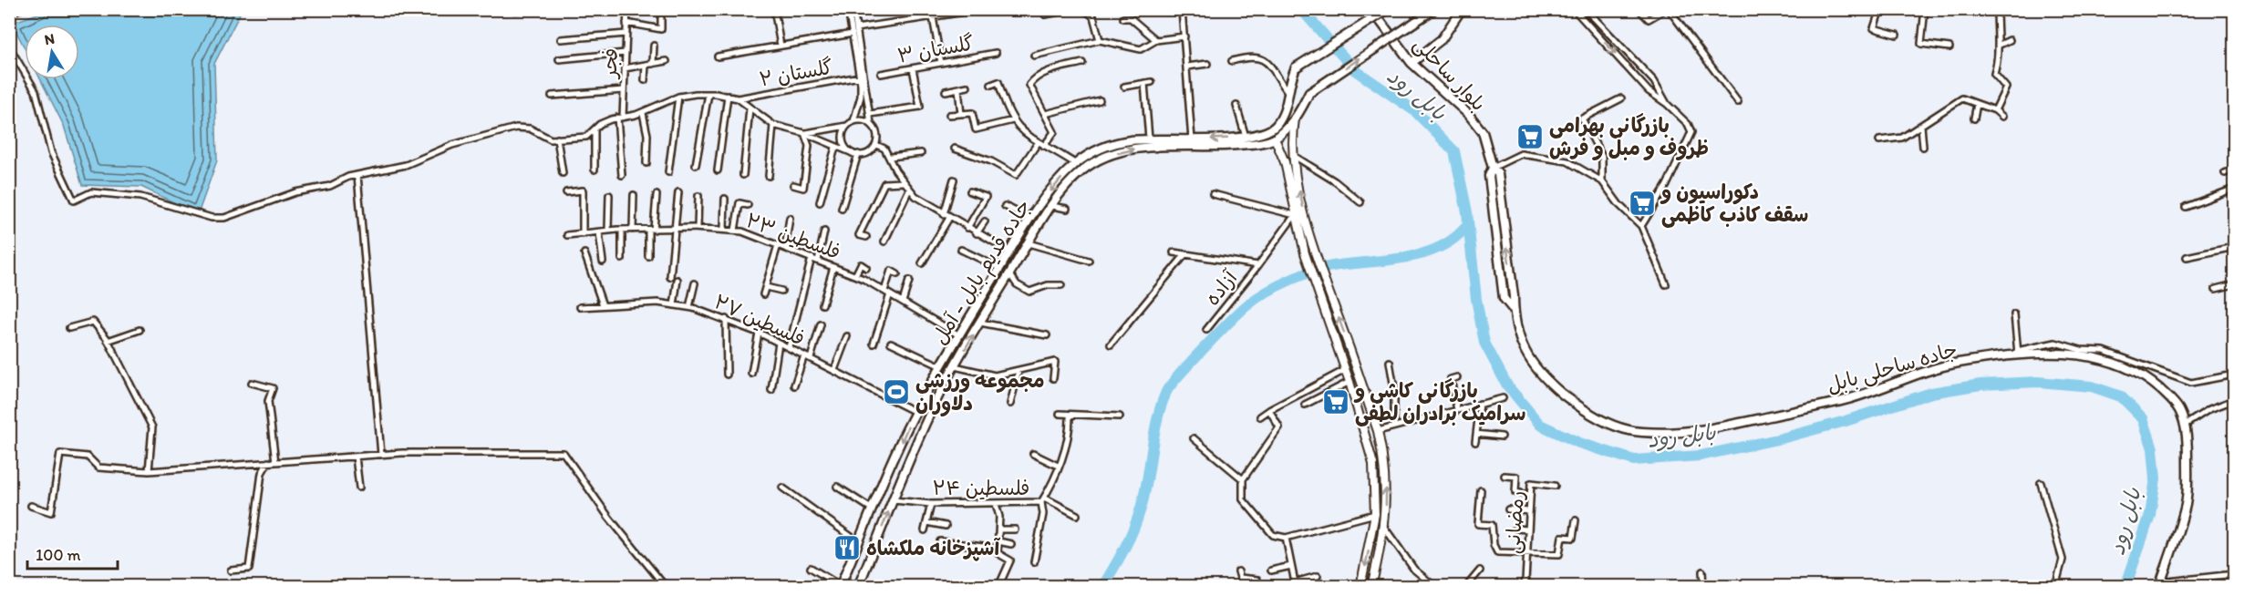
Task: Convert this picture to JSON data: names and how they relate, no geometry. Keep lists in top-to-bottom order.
{
  "streets": {
    "main road": ["بلوار ساحلی", "جاده قدیم بابل - آمل", "جاده ساحلی بابل"],
    "street": [
      "گلستان ۳",
      "فجر",
      "گلستان ۲",
      "فلسطین ۲۳",
      "آزاده",
      "فلسطین ۲۷",
      "فلسطین ۲۴",
      "رمضانی"
    ]
  },
  "crossings": [
    ["بلوار ساحلی", "جاده ساحلی بابل"],
    ["فلسطین ۲۳", "جاده قدیم بابل - آمل"],
    ["جاده قدیم بابل - آمل", "فلسطین ۲۷"]
  ],
  "water": ["بابل رود"],
  "places": {
    "supermarket": ["بازرگانی بهرامی ظروف و مبل و فرش", "دکوراسیون و سقف کاذب کاظمی", "بازرگانی کاشی و سرامیک برادران لطفی"],
    "sports": ["مجموعه ورزشی دلاوران"],
    "restaurant": ["آشپزخانه ملکشاه"]
  },
  "scale_bar": "100 m",
  "north": "top"
}
